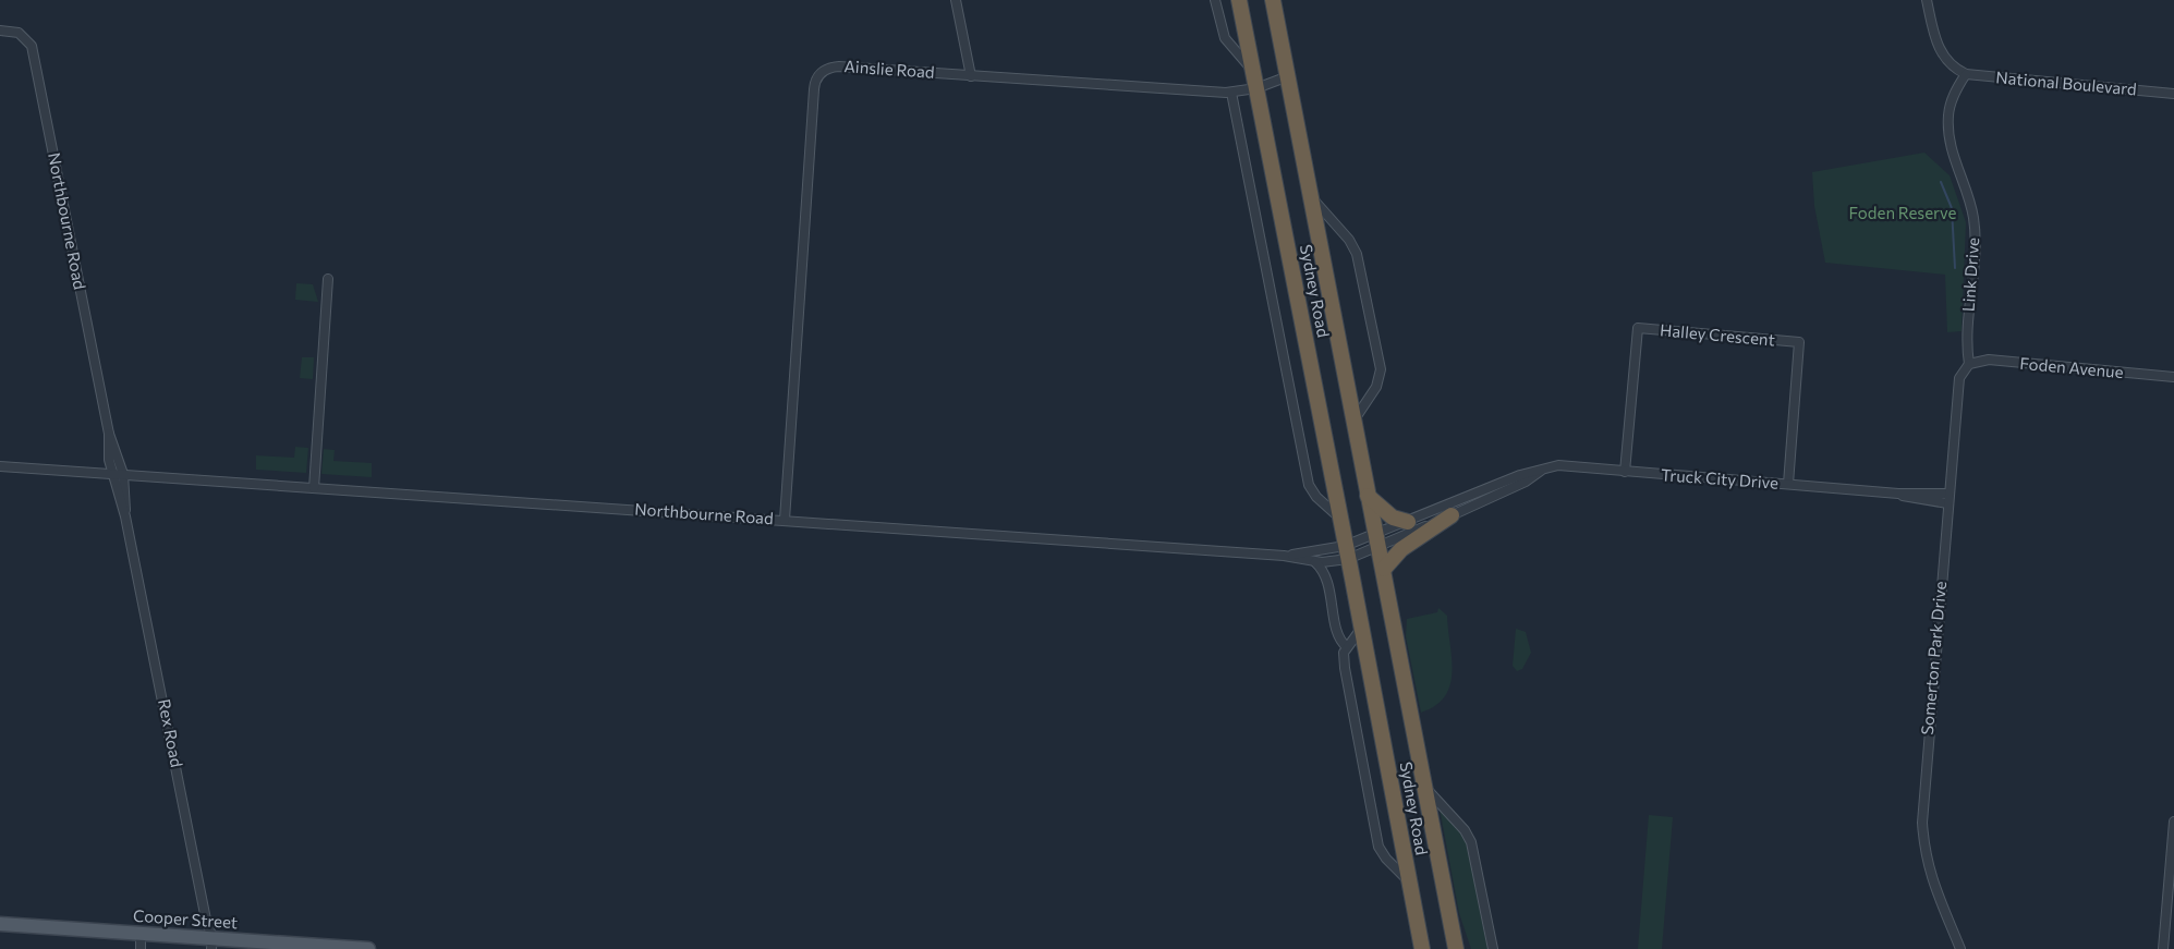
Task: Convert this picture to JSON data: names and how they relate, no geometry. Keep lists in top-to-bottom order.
{
  "streets": {
    "highway": ["Sydney Road"],
    "main road": ["Cooper Street"],
    "street": [
      "Ainslie Road",
      "National Boulevard",
      "Northbourne Road",
      "Link Drive",
      "Halley Crescent",
      "Foden Avenue",
      "Truck City Drive",
      "Somerton Park Drive",
      "Rex Road"
    ]
  },
  "crossings": [
    ["Ainslie Road", "Northbourne Road"],
    ["Ainslie Road", "Sydney Road"],
    ["National Boulevard", "Link Drive"],
    ["Northbourne Road", "Sydney Road"],
    ["Northbourne Road", "Truck City Drive"],
    ["Northbourne Road", "Rex Road"],
    ["Link Drive", "Foden Avenue"],
    ["Link Drive", "Somerton Park Drive"],
    ["Sydney Road", "Truck City Drive"],
    ["Halley Crescent", "Truck City Drive"],
    ["Foden Avenue", "Somerton Park Drive"],
    ["Truck City Drive", "Somerton Park Drive"],
    ["Rex Road", "Cooper Street"]
  ],
  "parks": ["Foden Reserve"]
}
